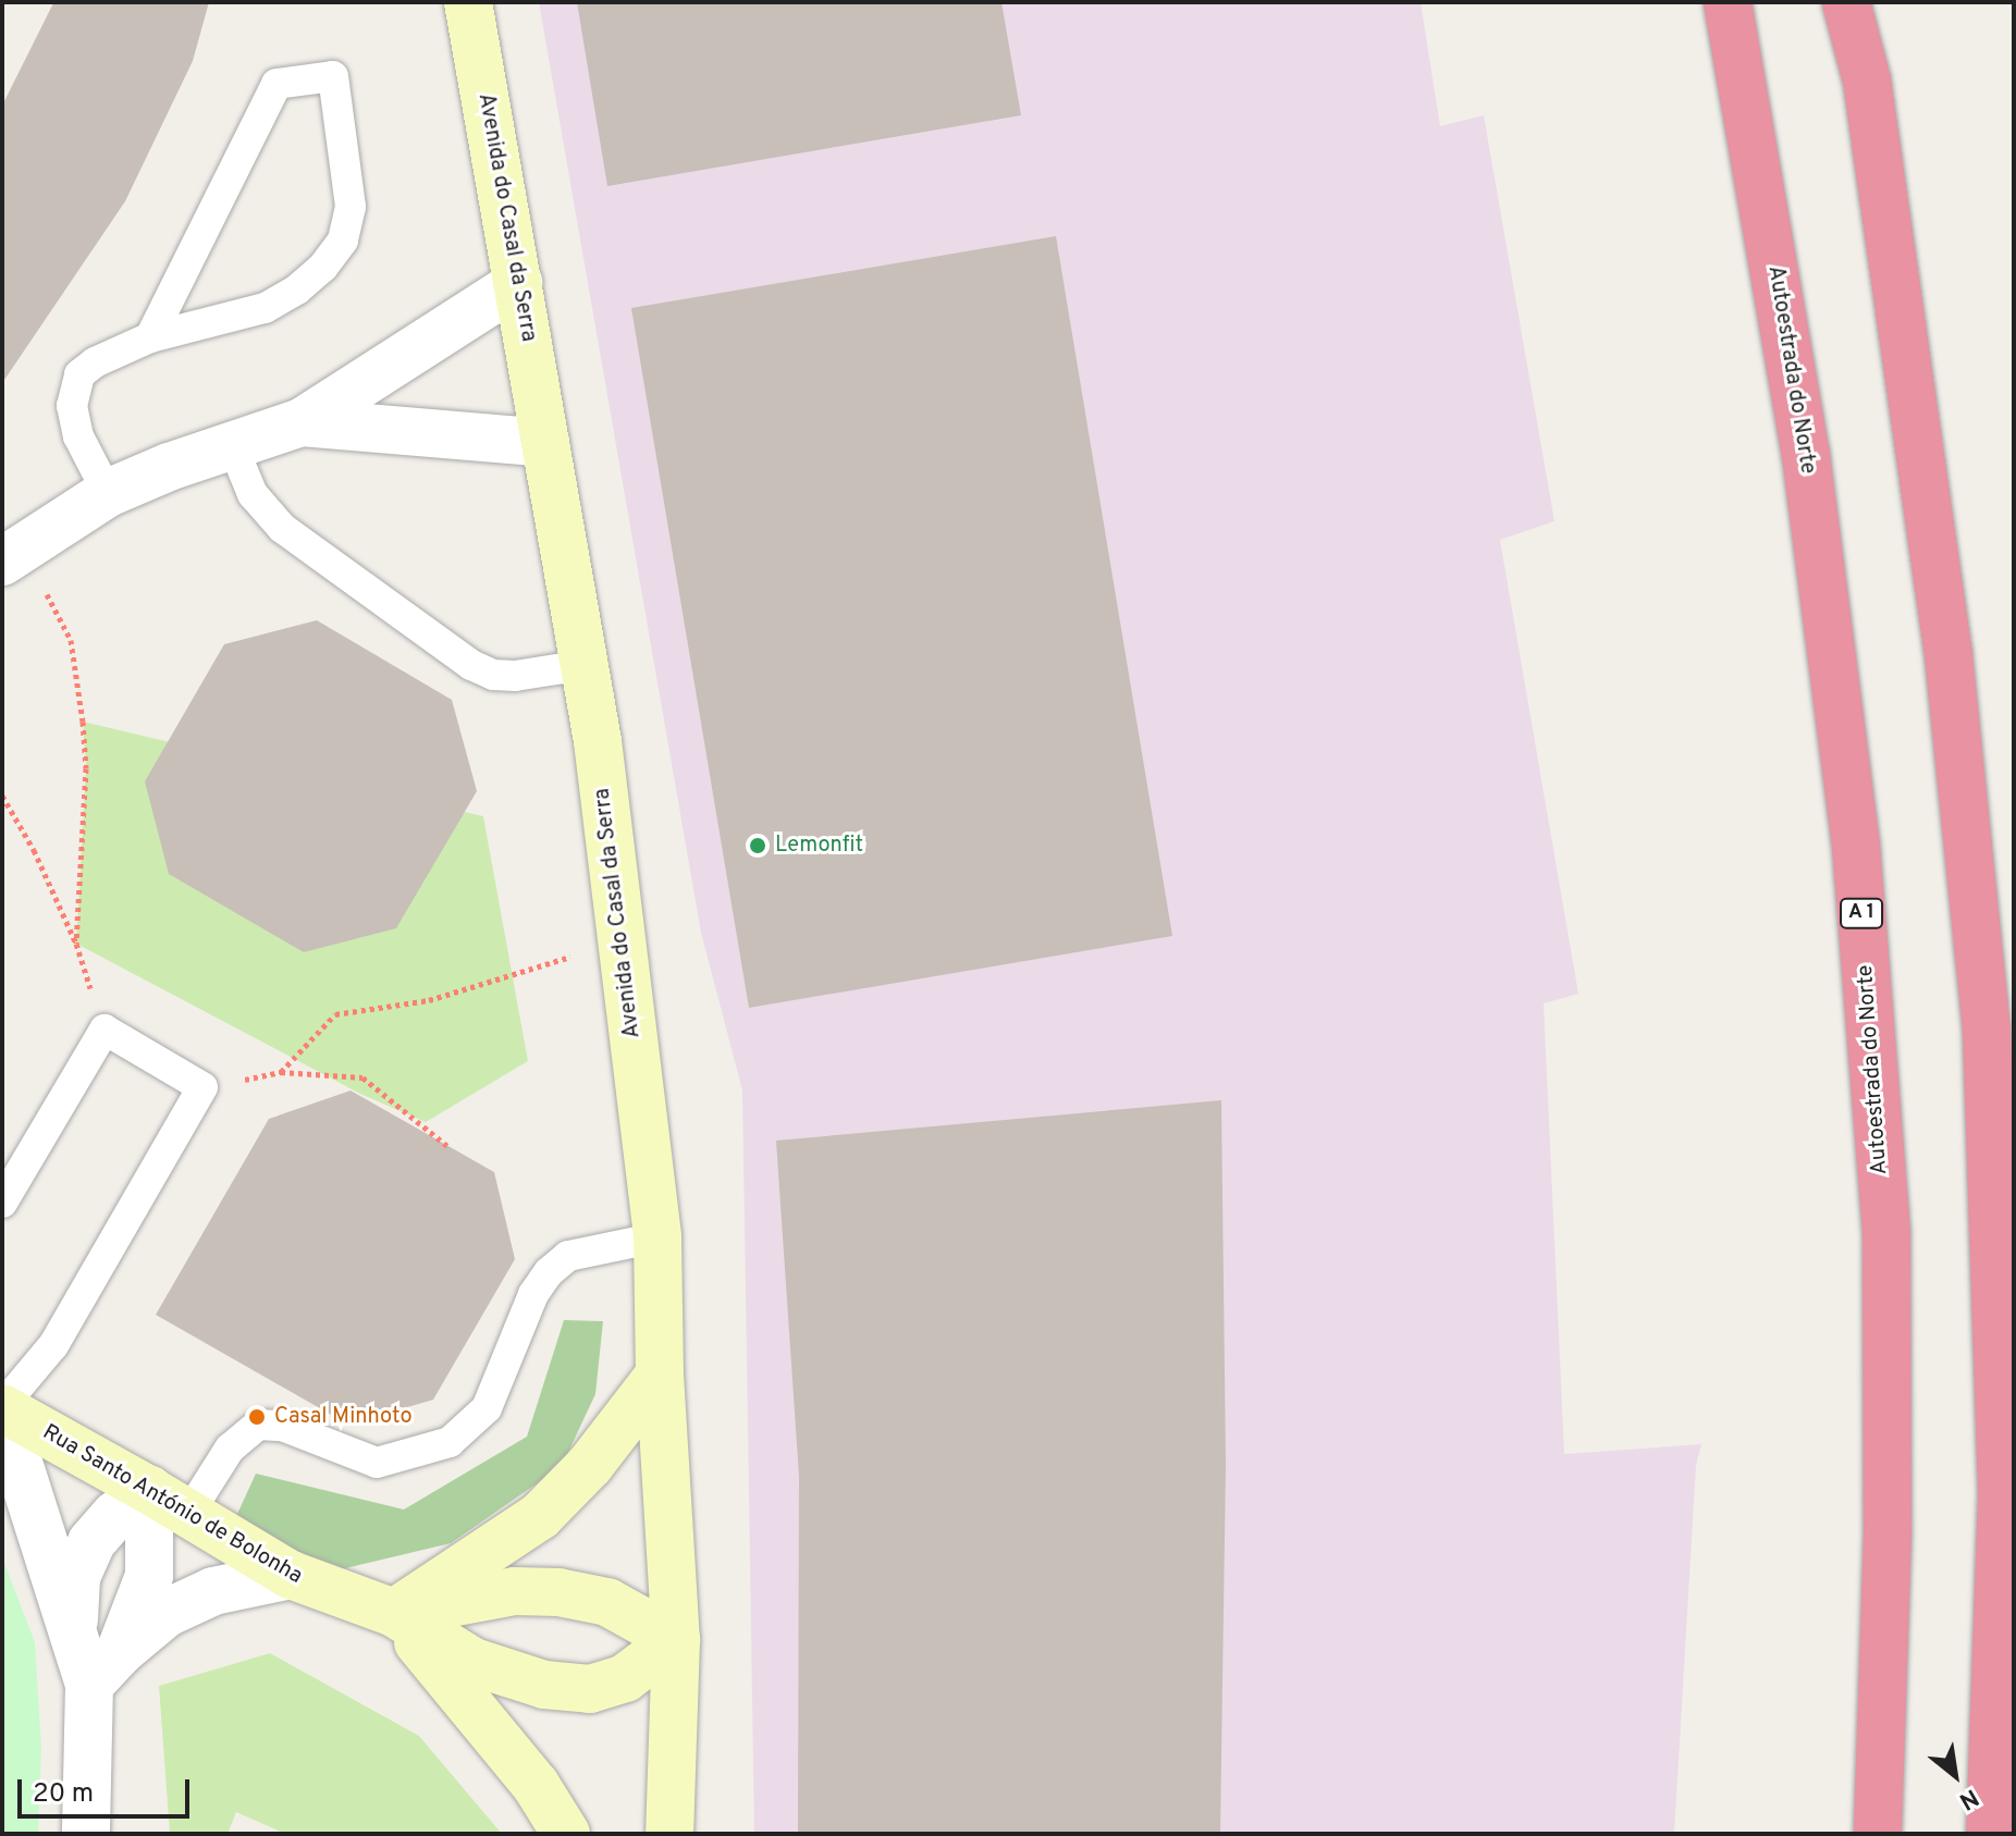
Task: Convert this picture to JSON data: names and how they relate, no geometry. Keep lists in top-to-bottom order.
{
  "streets": {
    "highway": ["Autoestrada do Norte", "A 1"],
    "street": ["Avenida do Casal da Serra", "Rua Santo António de Bolonha"]
  },
  "crossings": [
    ["Avenida do Casal da Serra", "Rua Santo António de Bolonha"]
  ],
  "places": ["Lemonfit", "Casal Minhoto"],
  "scale_bar": "20 m",
  "north": "bottom right"
}
